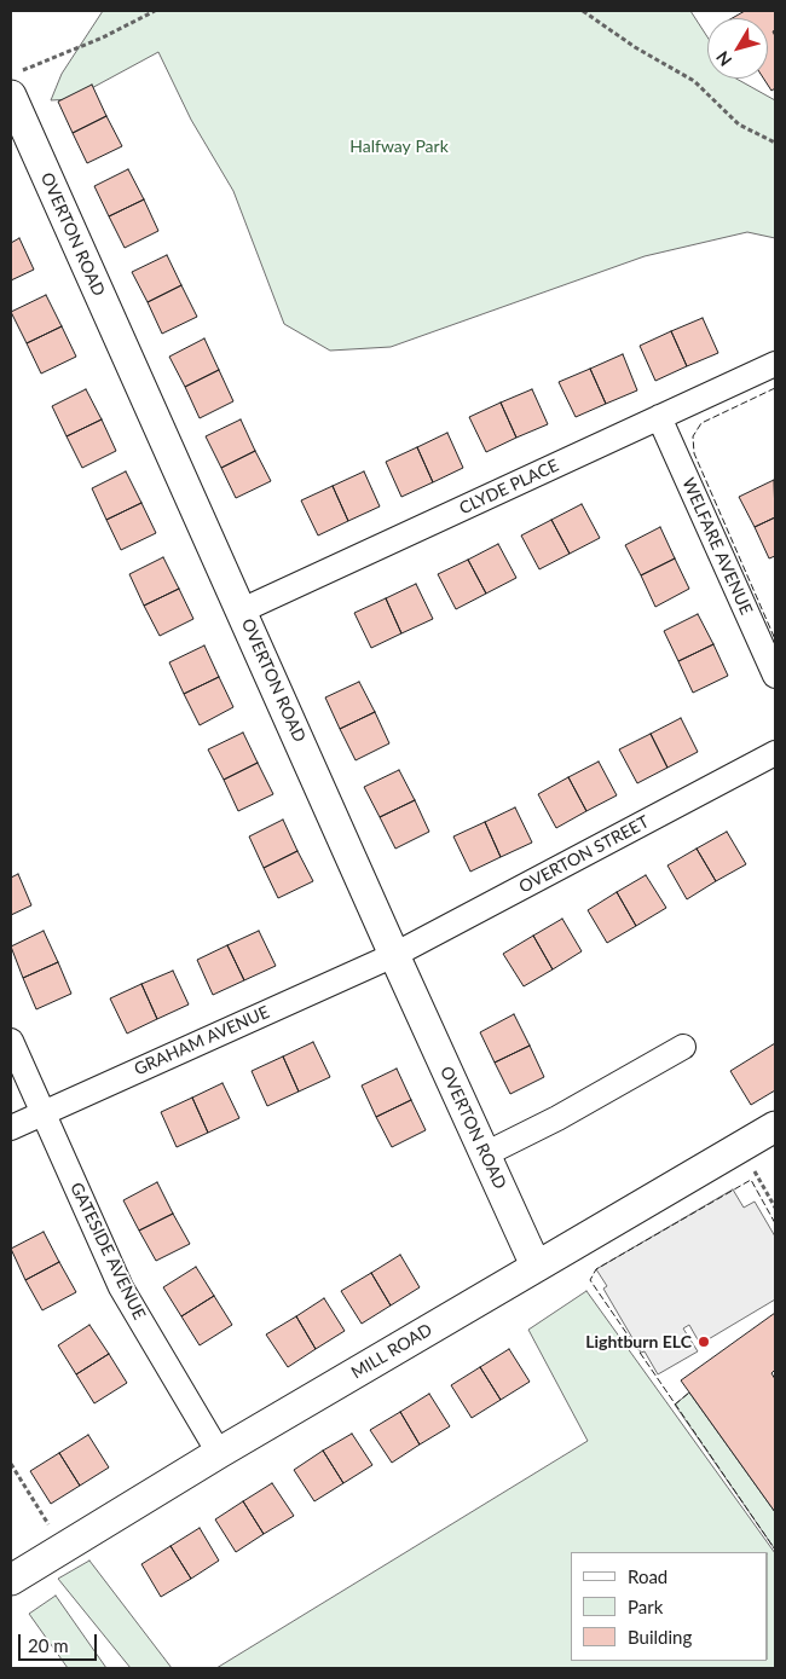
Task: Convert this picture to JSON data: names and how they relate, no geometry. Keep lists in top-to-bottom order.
{
  "streets": {
    "street": [
      "OVERTON ROAD",
      "CLYDE PLACE",
      "WELFARE AVENUE",
      "OVERTON STREET",
      "GRAHAM AVENUE",
      "GATESIDE AVENUE",
      "MILL ROAD"
    ]
  },
  "crossings": [
    ["OVERTON ROAD", "CLYDE PLACE"],
    ["OVERTON ROAD", "OVERTON STREET"],
    ["OVERTON ROAD", "GRAHAM AVENUE"],
    ["OVERTON ROAD", "MILL ROAD"],
    ["CLYDE PLACE", "WELFARE AVENUE"],
    ["OVERTON STREET", "GRAHAM AVENUE"],
    ["GRAHAM AVENUE", "GATESIDE AVENUE"],
    ["GATESIDE AVENUE", "MILL ROAD"]
  ],
  "parks": ["Halfway Park"],
  "places": ["Lightburn ELC"],
  "legend": ["Road", "Park", "Building"],
  "scale_bar": "20 m",
  "north": "bottom left"
}
